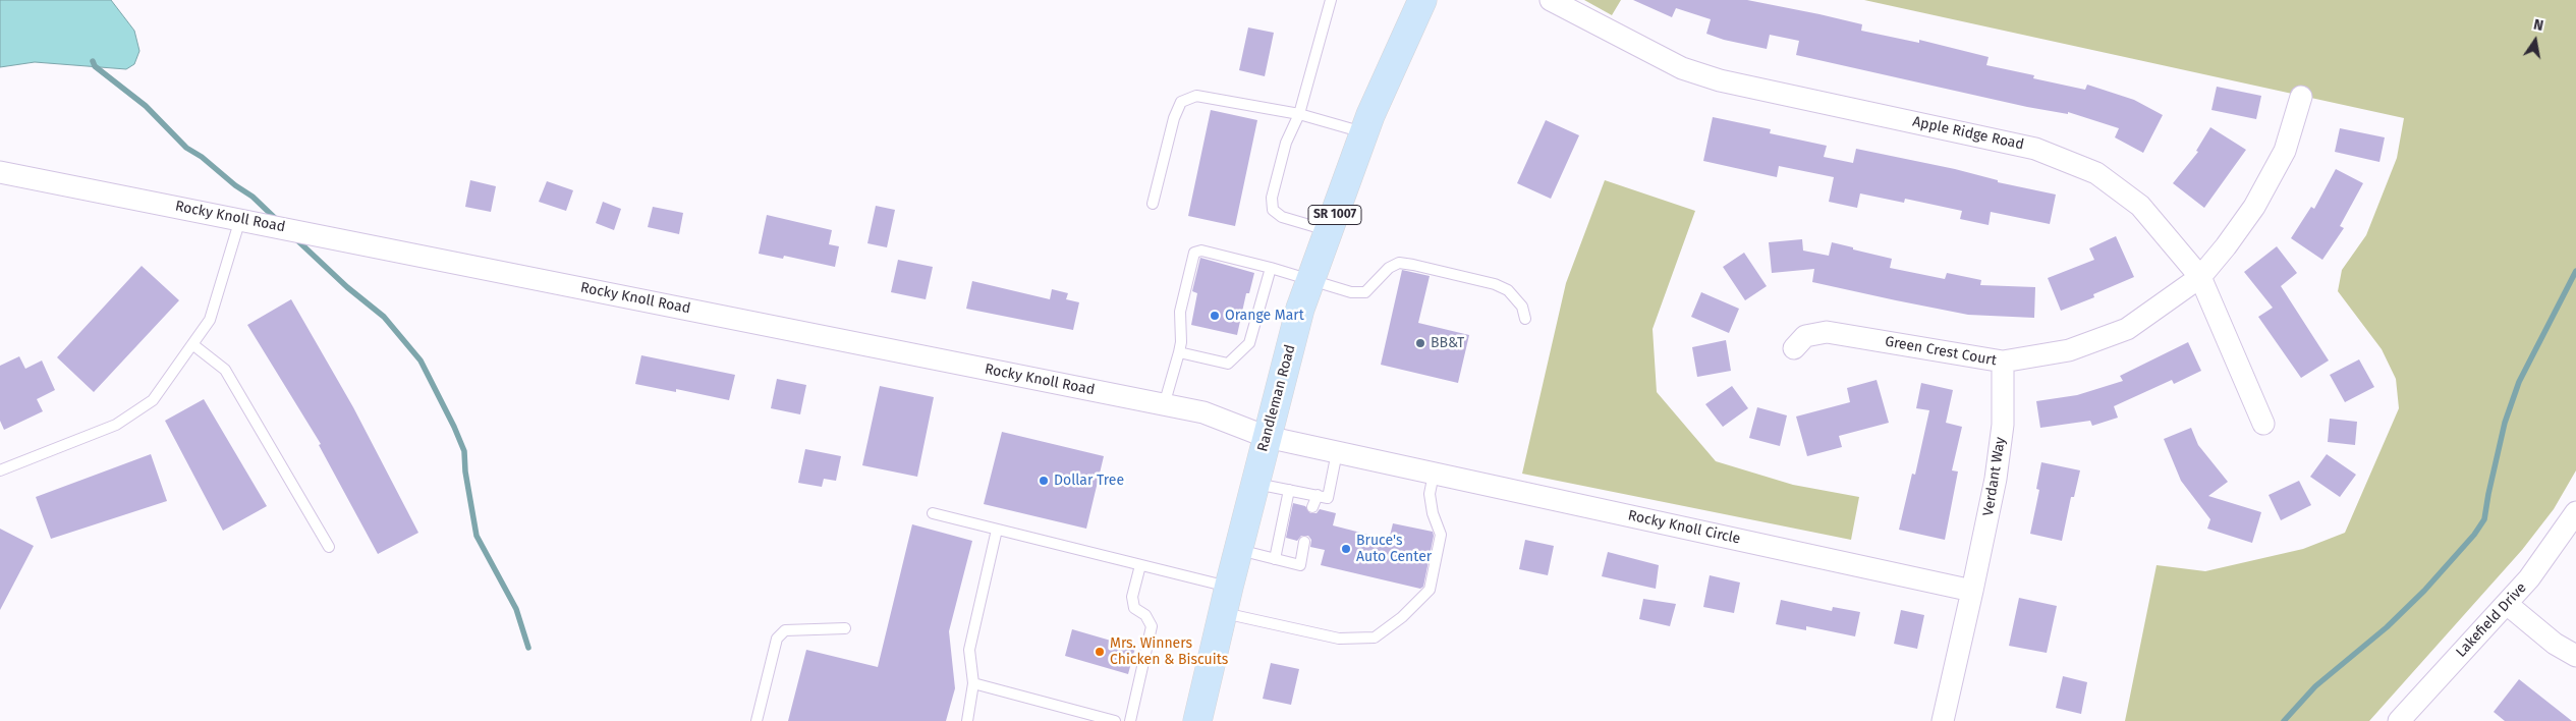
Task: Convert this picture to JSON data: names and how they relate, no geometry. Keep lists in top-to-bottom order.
{
  "streets": {
    "main road": ["SR 1007", "Randleman Road"],
    "street": [
      "Apple Ridge Road",
      "Rocky Knoll Road",
      "Green Crest Court",
      "Verdant Way",
      "Rocky Knoll Circle",
      "Lakefield Drive"
    ]
  },
  "crossings": [
    ["Apple Ridge Road", "Green Crest Court"],
    ["Rocky Knoll Road", "Randleman Road"],
    ["Rocky Knoll Road", "Rocky Knoll Circle"],
    ["Green Crest Court", "Verdant Way"],
    ["Randleman Road", "Rocky Knoll Circle"],
    ["Verdant Way", "Rocky Knoll Circle"]
  ],
  "places": [
    "Orange Mart",
    "BB&T",
    "Dollar Tree",
    "Bruce's Auto Center",
    "Mrs. Winners Chicken & Biscuits"
  ],
  "north": "top"
}
